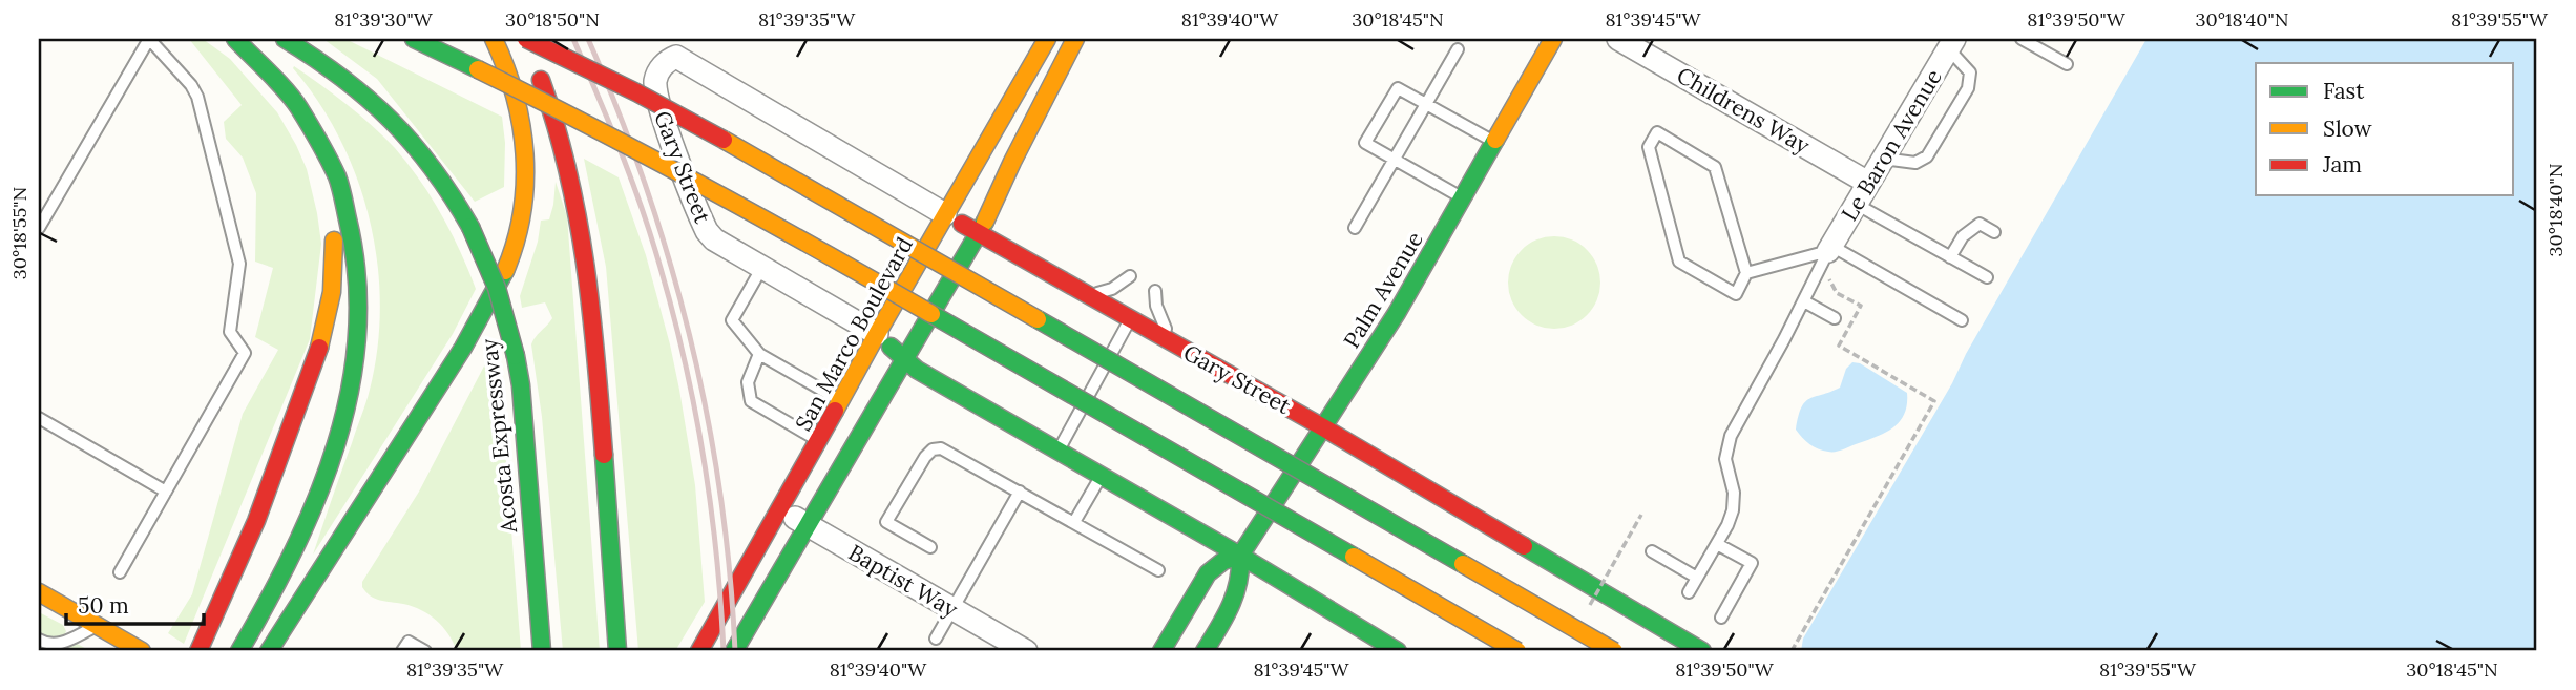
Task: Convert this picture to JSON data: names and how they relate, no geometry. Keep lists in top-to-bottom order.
{
  "streets": {
    "main road": [
      "Gary Street",
      "Palm Avenue",
      "San Marco Boulevard",
      "Acosta Expressway"
    ],
    "street": ["Childrens Way", "Le Baron Avenue", "Baptist Way"]
  },
  "crossings": [
    ["Childrens Way", "Le Baron Avenue"],
    ["Gary Street", "Palm Avenue"],
    ["Gary Street", "San Marco Boulevard"],
    ["San Marco Boulevard", "Baptist Way"]
  ],
  "legend": ["Fast", "Slow", "Jam"],
  "scale_bar": "50 m",
  "coordinates": [
    "81°39'30\"W",
    "30°18'50\"N",
    "81°39'35\"W",
    "81°39'40\"W",
    "30°18'45\"N",
    "81°39'45\"W",
    "81°39'50\"W",
    "30°18'40\"N",
    "81°39'55\"W",
    "30°18'55\"N"
  ]
}
